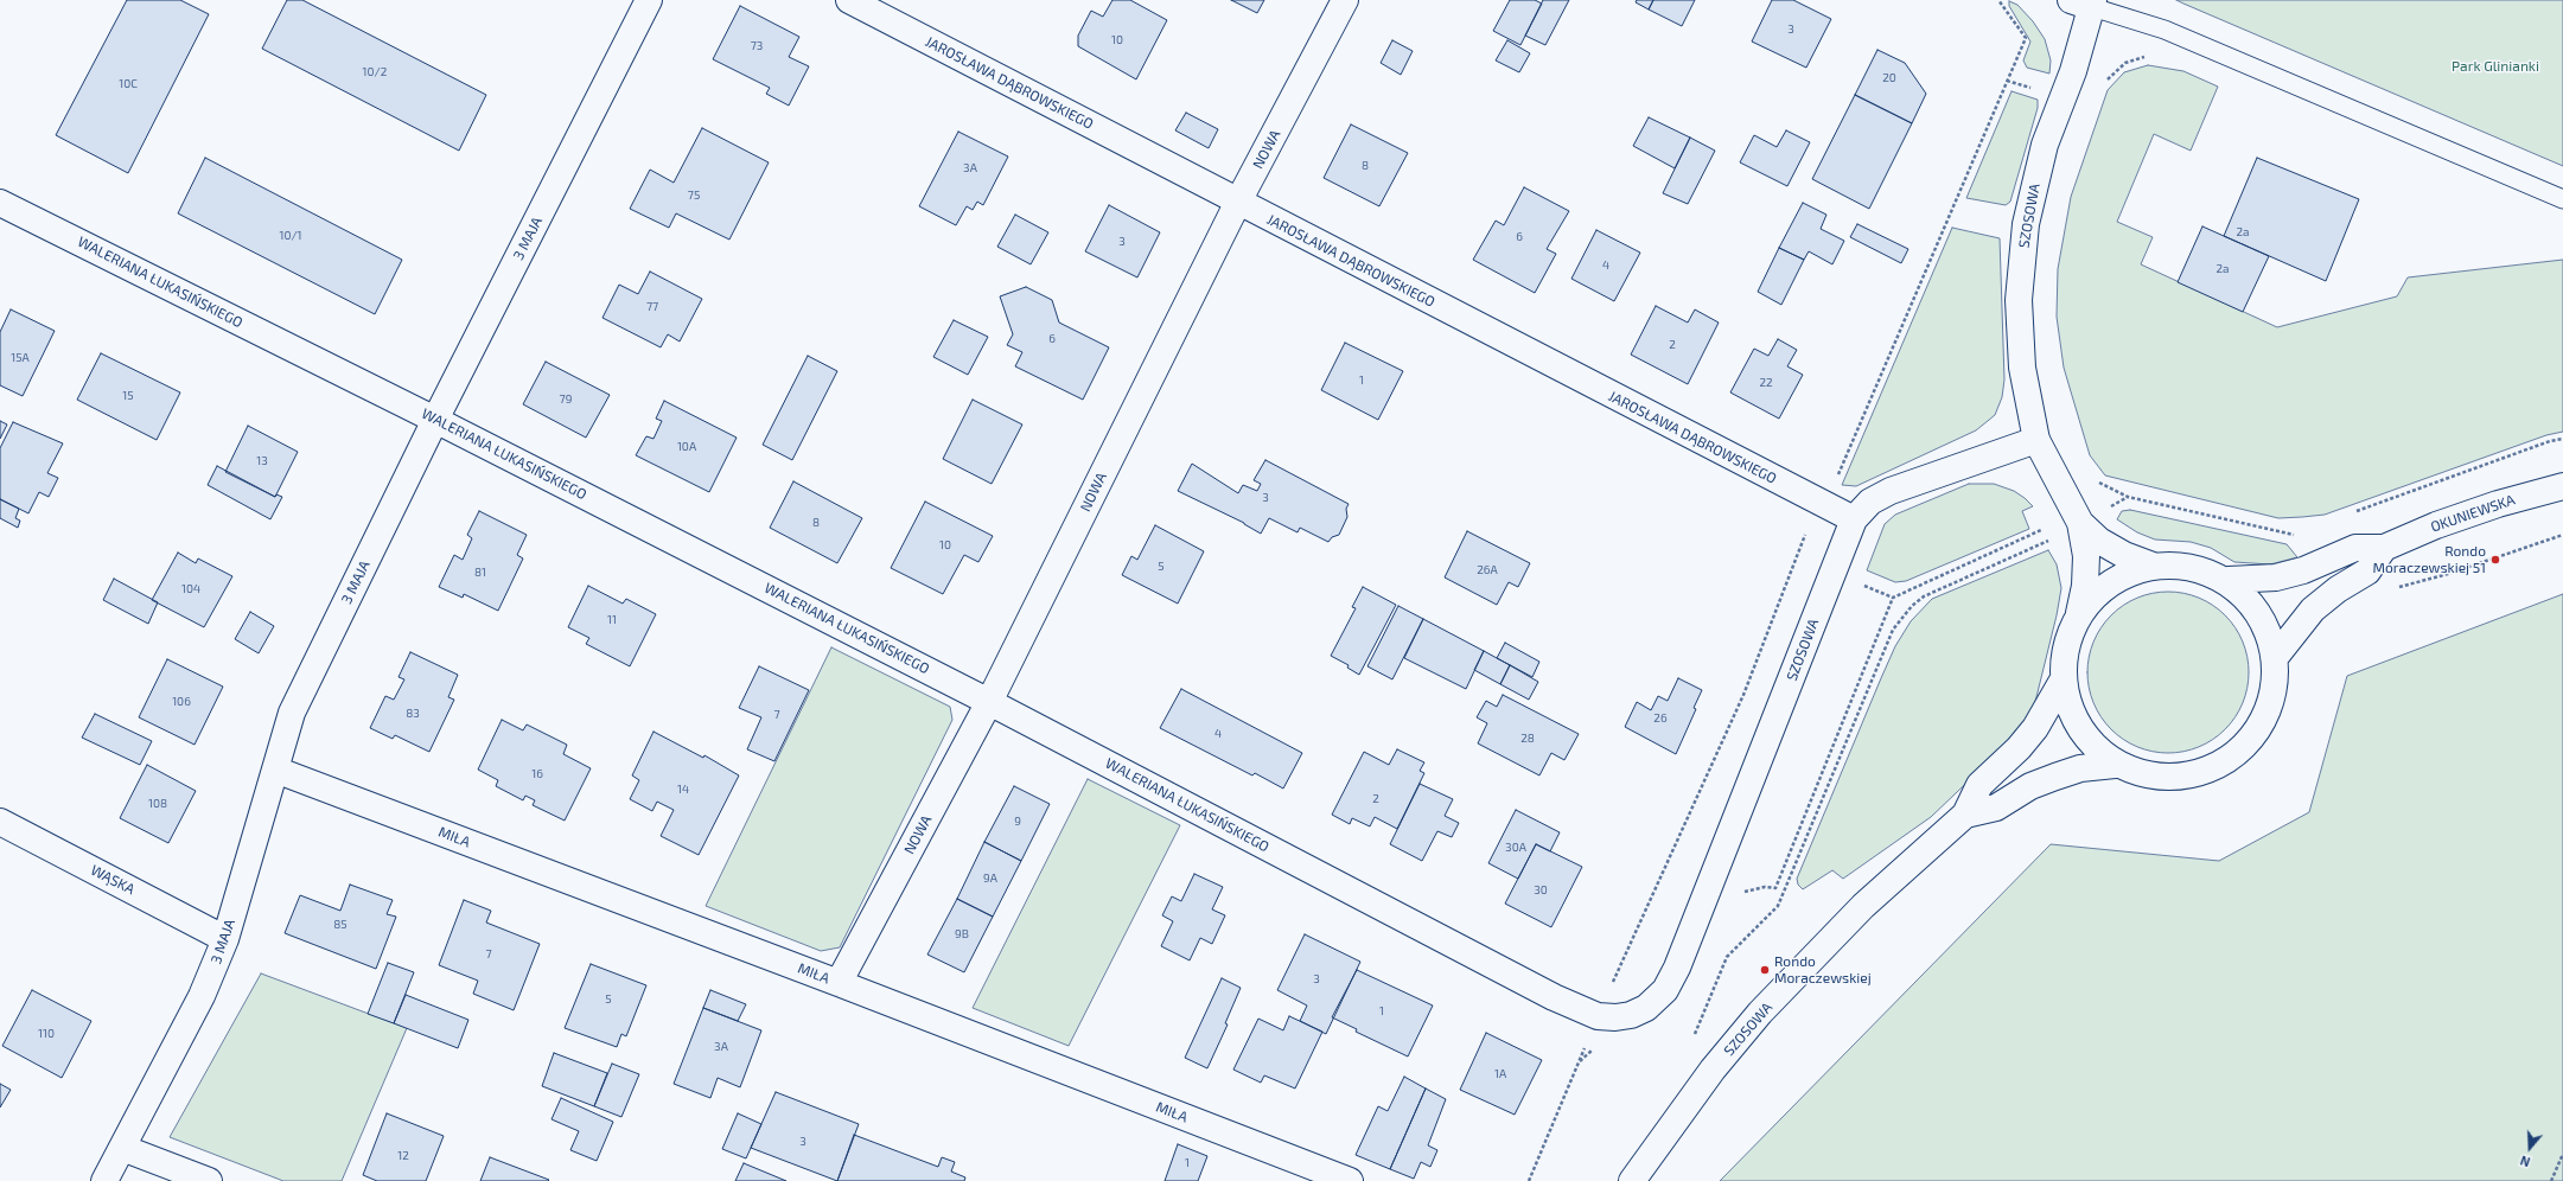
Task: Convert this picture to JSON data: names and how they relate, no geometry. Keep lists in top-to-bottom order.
{
  "streets": {
    "street": [
      "JAROSŁAWA DĄBROWSKIEGO",
      "NOWA",
      "SZOSOWA",
      "3 MAJA",
      "WALERIANA ŁUKASIŃSKIEGO",
      "OKUNIEWSKA",
      "MIŁA",
      "WĄSKA"
    ]
  },
  "crossings": [
    ["JAROSŁAWA DĄBROWSKIEGO", "NOWA"],
    ["JAROSŁAWA DĄBROWSKIEGO", "SZOSOWA"],
    ["NOWA", "WALERIANA ŁUKASIŃSKIEGO"],
    ["NOWA", "MIŁA"],
    ["SZOSOWA", "WALERIANA ŁUKASIŃSKIEGO"],
    ["3 MAJA", "WALERIANA ŁUKASIŃSKIEGO"],
    ["3 MAJA", "MIŁA"],
    ["3 MAJA", "WĄSKA"]
  ],
  "parks": ["Park Glinianki"],
  "places": ["Rondo Moraczewskiej 51", "Rondo Moraczewskiej"],
  "house_numbers": [
    "3",
    "10",
    "73",
    "10/2",
    "20",
    "10C",
    "8",
    "3A",
    "75",
    "2a",
    "10/1",
    "6",
    "3",
    "4",
    "2a",
    "77",
    "6",
    "2",
    "15A",
    "1",
    "22",
    "15",
    "79",
    "10A",
    "13",
    "3",
    "8",
    "10",
    "5",
    "26A",
    "81",
    "104",
    "11",
    "106",
    "83",
    "7",
    "26",
    "4",
    "28",
    "16",
    "14",
    "2",
    "108",
    "9",
    "30A",
    "9A",
    "30",
    "85",
    "9B",
    "7",
    "3",
    "5",
    "1",
    "110",
    "3A",
    "1A",
    "3",
    "12",
    "1"
  ],
  "north": "bottom"
}
